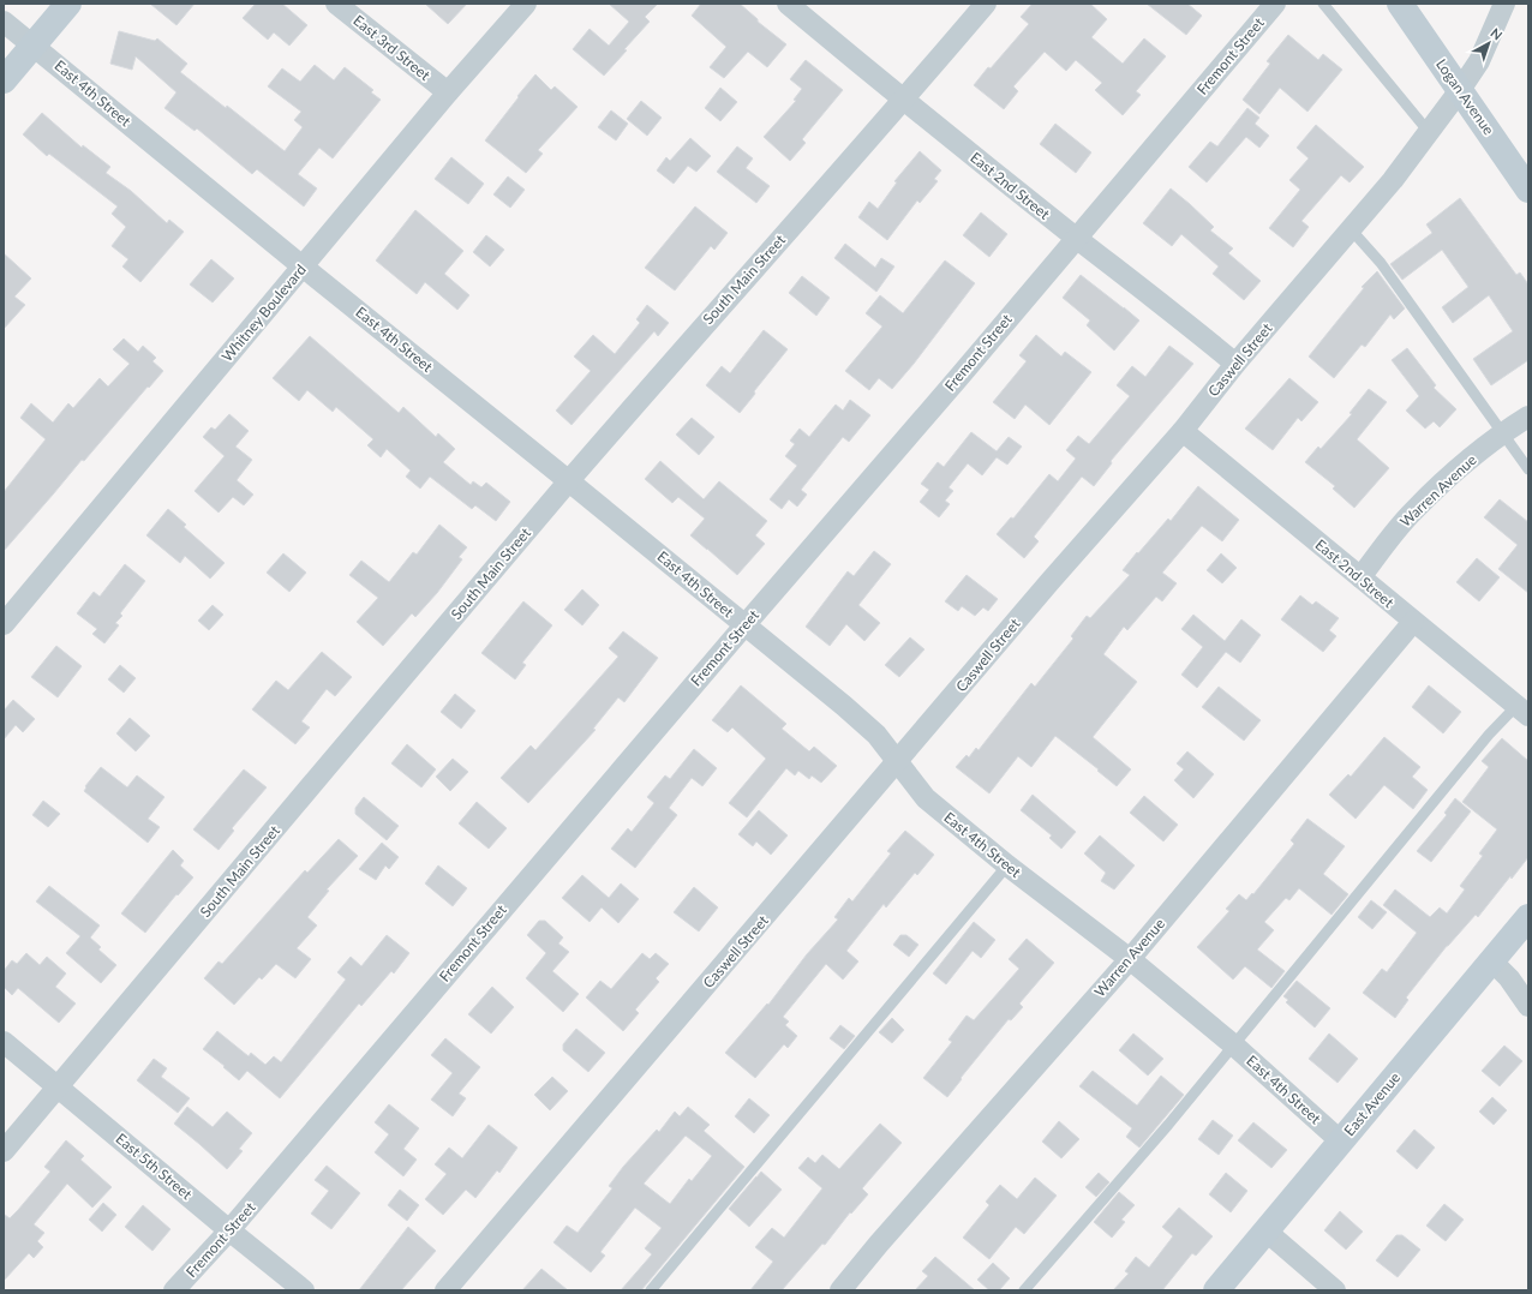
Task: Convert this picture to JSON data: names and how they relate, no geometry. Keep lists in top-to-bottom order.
{
  "streets": {
    "street": [
      "East 3rd Street",
      "Fremont Street",
      "East 4th Street",
      "Logan Avenue",
      "East 2nd Street",
      "South Main Street",
      "Whitney Boulevard",
      "Caswell Street",
      "Warren Avenue",
      "East Avenue",
      "East 5th Street"
    ]
  },
  "crossings": [
    ["East 3rd Street", "Whitney Boulevard"],
    ["Fremont Street", "East 4th Street"],
    ["Fremont Street", "East 2nd Street"],
    ["Fremont Street", "East 5th Street"],
    ["East 4th Street", "South Main Street"],
    ["East 4th Street", "Whitney Boulevard"],
    ["East 4th Street", "Caswell Street"],
    ["East 4th Street", "Warren Avenue"],
    ["East 4th Street", "East Avenue"],
    ["Logan Avenue", "Caswell Street"],
    ["East 2nd Street", "South Main Street"],
    ["East 2nd Street", "Caswell Street"],
    ["East 2nd Street", "Warren Avenue"],
    ["South Main Street", "East 5th Street"]
  ],
  "north": "top right"
}
